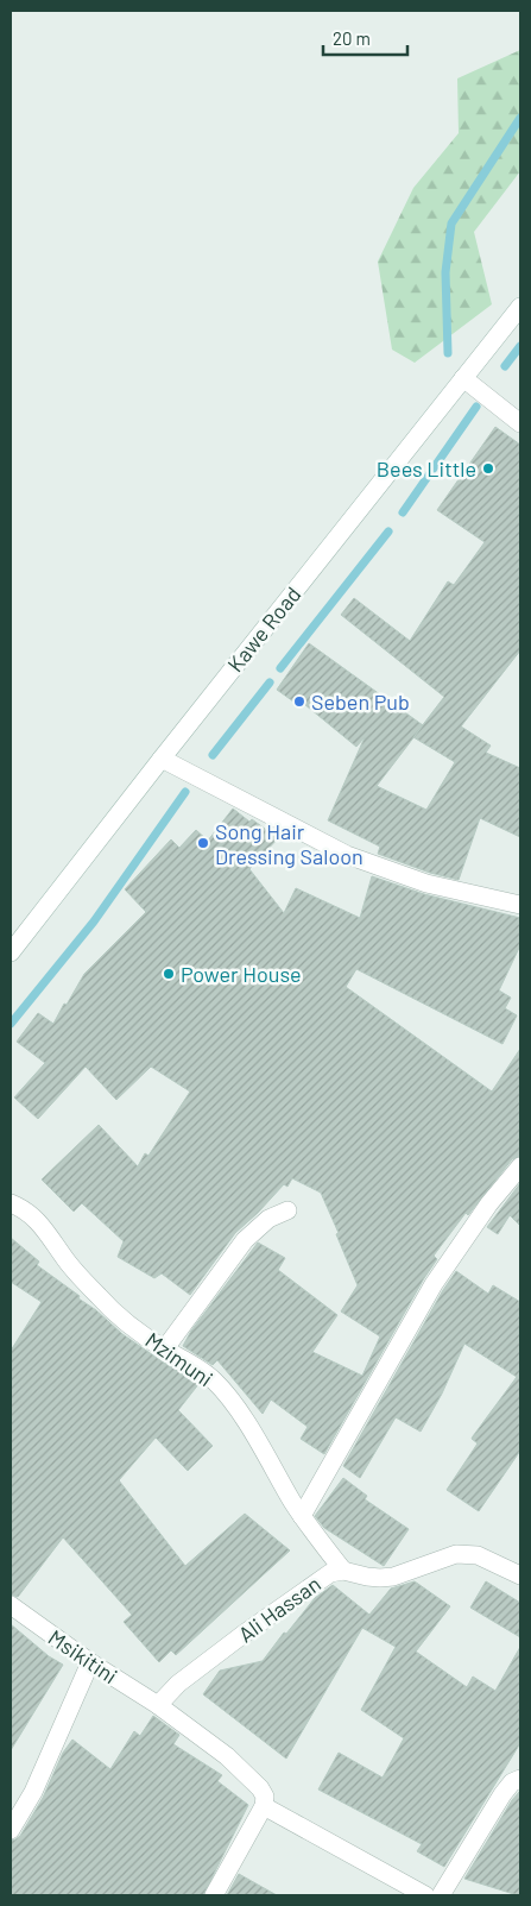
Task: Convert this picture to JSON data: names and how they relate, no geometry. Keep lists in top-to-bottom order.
{
  "streets": {
    "street": [
      "Kawe Road",
      "Mzimuni",
      "Ali Hassan",
      "Msikitini"
    ]
  },
  "crossings": [
    ["Mzimuni", "Ali Hassan"],
    ["Ali Hassan", "Msikitini"]
  ],
  "places": [
    "Bees Little",
    "Seben Pub",
    "Song Hair Dressing Saloon",
    "Power House"
  ],
  "scale_bar": "20 m"
}
